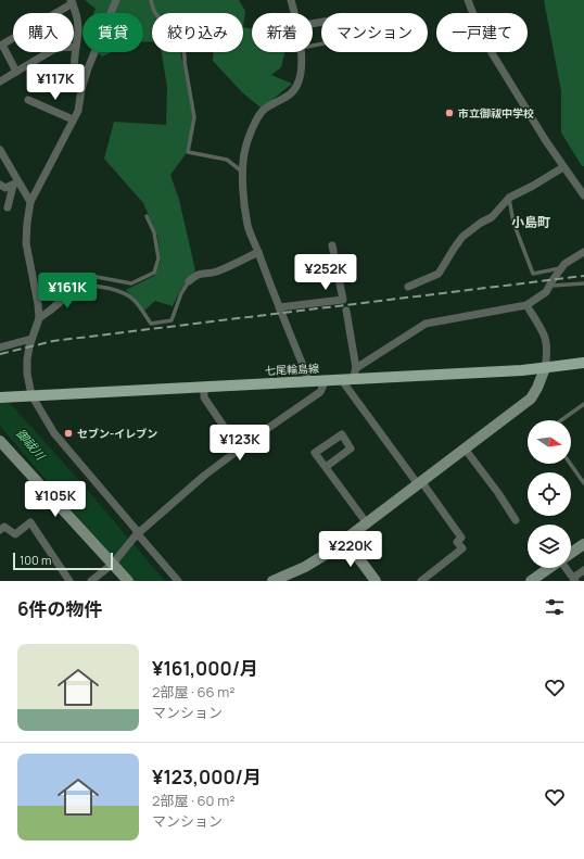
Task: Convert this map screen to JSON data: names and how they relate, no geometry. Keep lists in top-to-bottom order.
{
  "streets": {
    "main road": ["七尾輪島線"]
  },
  "districts": ["小島町"],
  "water": ["御祓川"],
  "places": ["市立御祓中学校", "セブン-イレブン"],
  "scale_bar": "100 m",
  "north": "right",
  "page": {
    "chip": [
      "購入",
      "賃貸",
      "絞り込み",
      "新着",
      "マンション",
      "一戸建て"
    ],
    "price": [
      "¥117K",
      "¥252K",
      "¥161K",
      "¥123K",
      "¥105K",
      "¥220K"
    ],
    "scale": "100 m",
    "heading": "6件の物件",
    "list": [
      {
        "name": "¥161,000/月",
        "note": "2部屋 · 66 m² · マンション"
      },
      {
        "name": "¥123,000/月",
        "note": "2部屋 · 60 m² · マンション"
      }
    ]
  }
}
